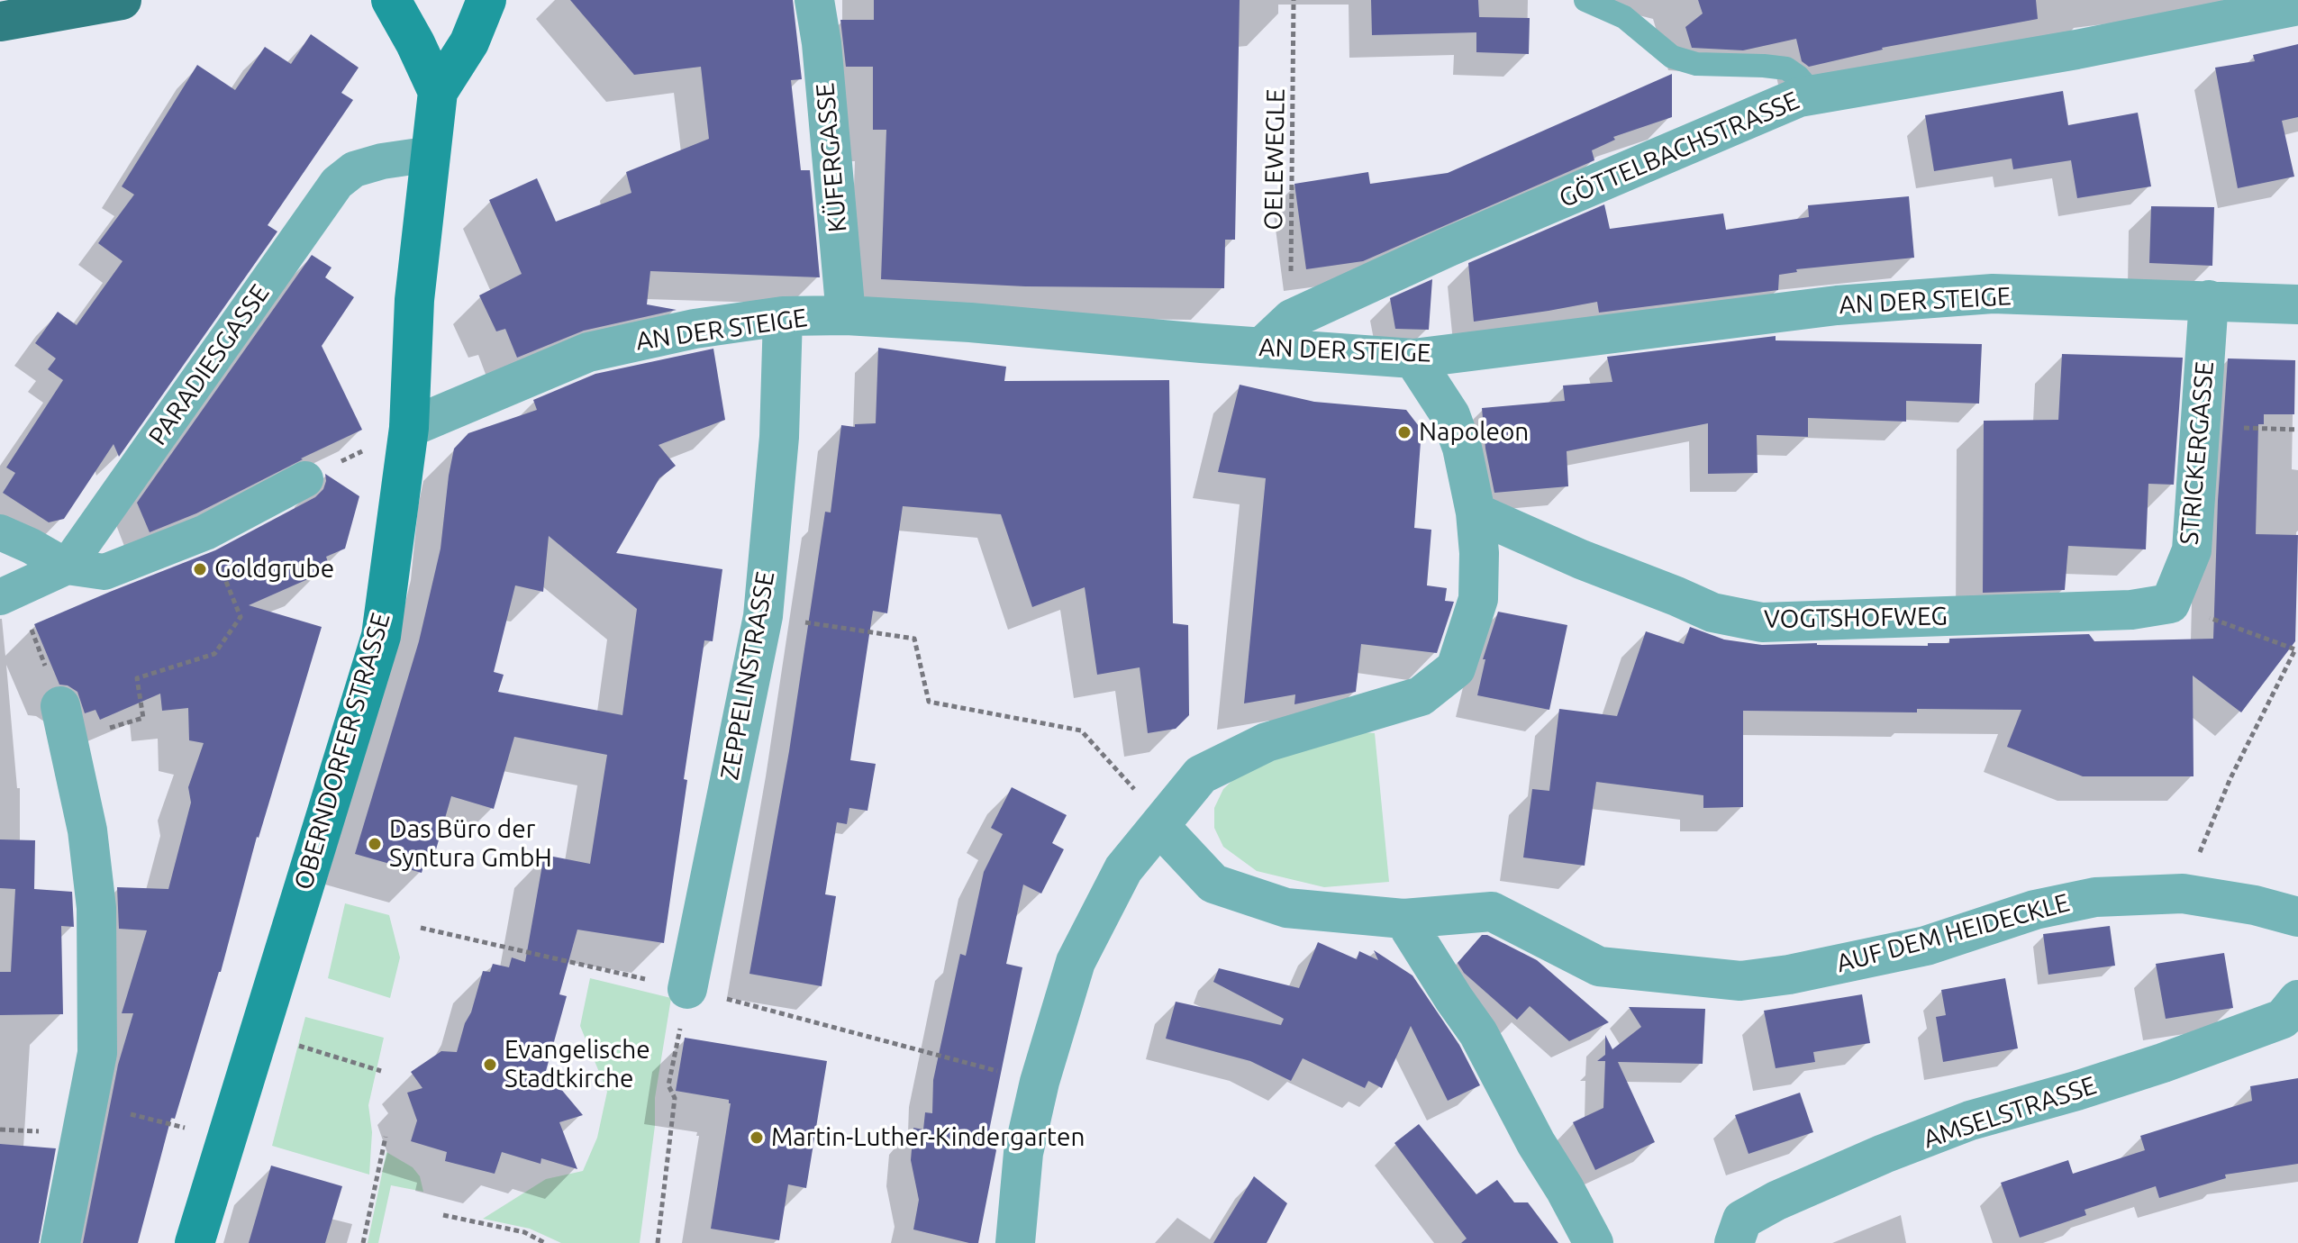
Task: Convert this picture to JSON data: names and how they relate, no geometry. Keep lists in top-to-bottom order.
{
  "streets": {
    "main road": ["OBERNDORFER STRASSE"],
    "street": [
      "GÖTTELBACHSTRASSE",
      "KÜFERGASSE",
      "AN DER STEIGE",
      "PARADIESGASSE",
      "STRICKERGASSE",
      "VOGTSHOFWEG",
      "ZEPPELINSTRASSE",
      "AUF DEM HEIDECKLE",
      "AMSELSTRASSE"
    ],
    "path": ["OELEWEGLE"]
  },
  "crossings": [
    ["GÖTTELBACHSTRASSE", "OELEWEGLE"],
    ["GÖTTELBACHSTRASSE", "AN DER STEIGE"],
    ["KÜFERGASSE", "AN DER STEIGE"],
    ["AN DER STEIGE", "STRICKERGASSE"],
    ["AN DER STEIGE", "ZEPPELINSTRASSE"],
    ["AN DER STEIGE", "OBERNDORFER STRASSE"],
    ["PARADIESGASSE", "OBERNDORFER STRASSE"],
    ["STRICKERGASSE", "VOGTSHOFWEG"]
  ],
  "places": [
    "Napoleon",
    "Goldgrube",
    "Das Büro der Syntura GmbH",
    "Evangelische Stadtkirche",
    "Martin-Luther-Kindergarten"
  ]
}
